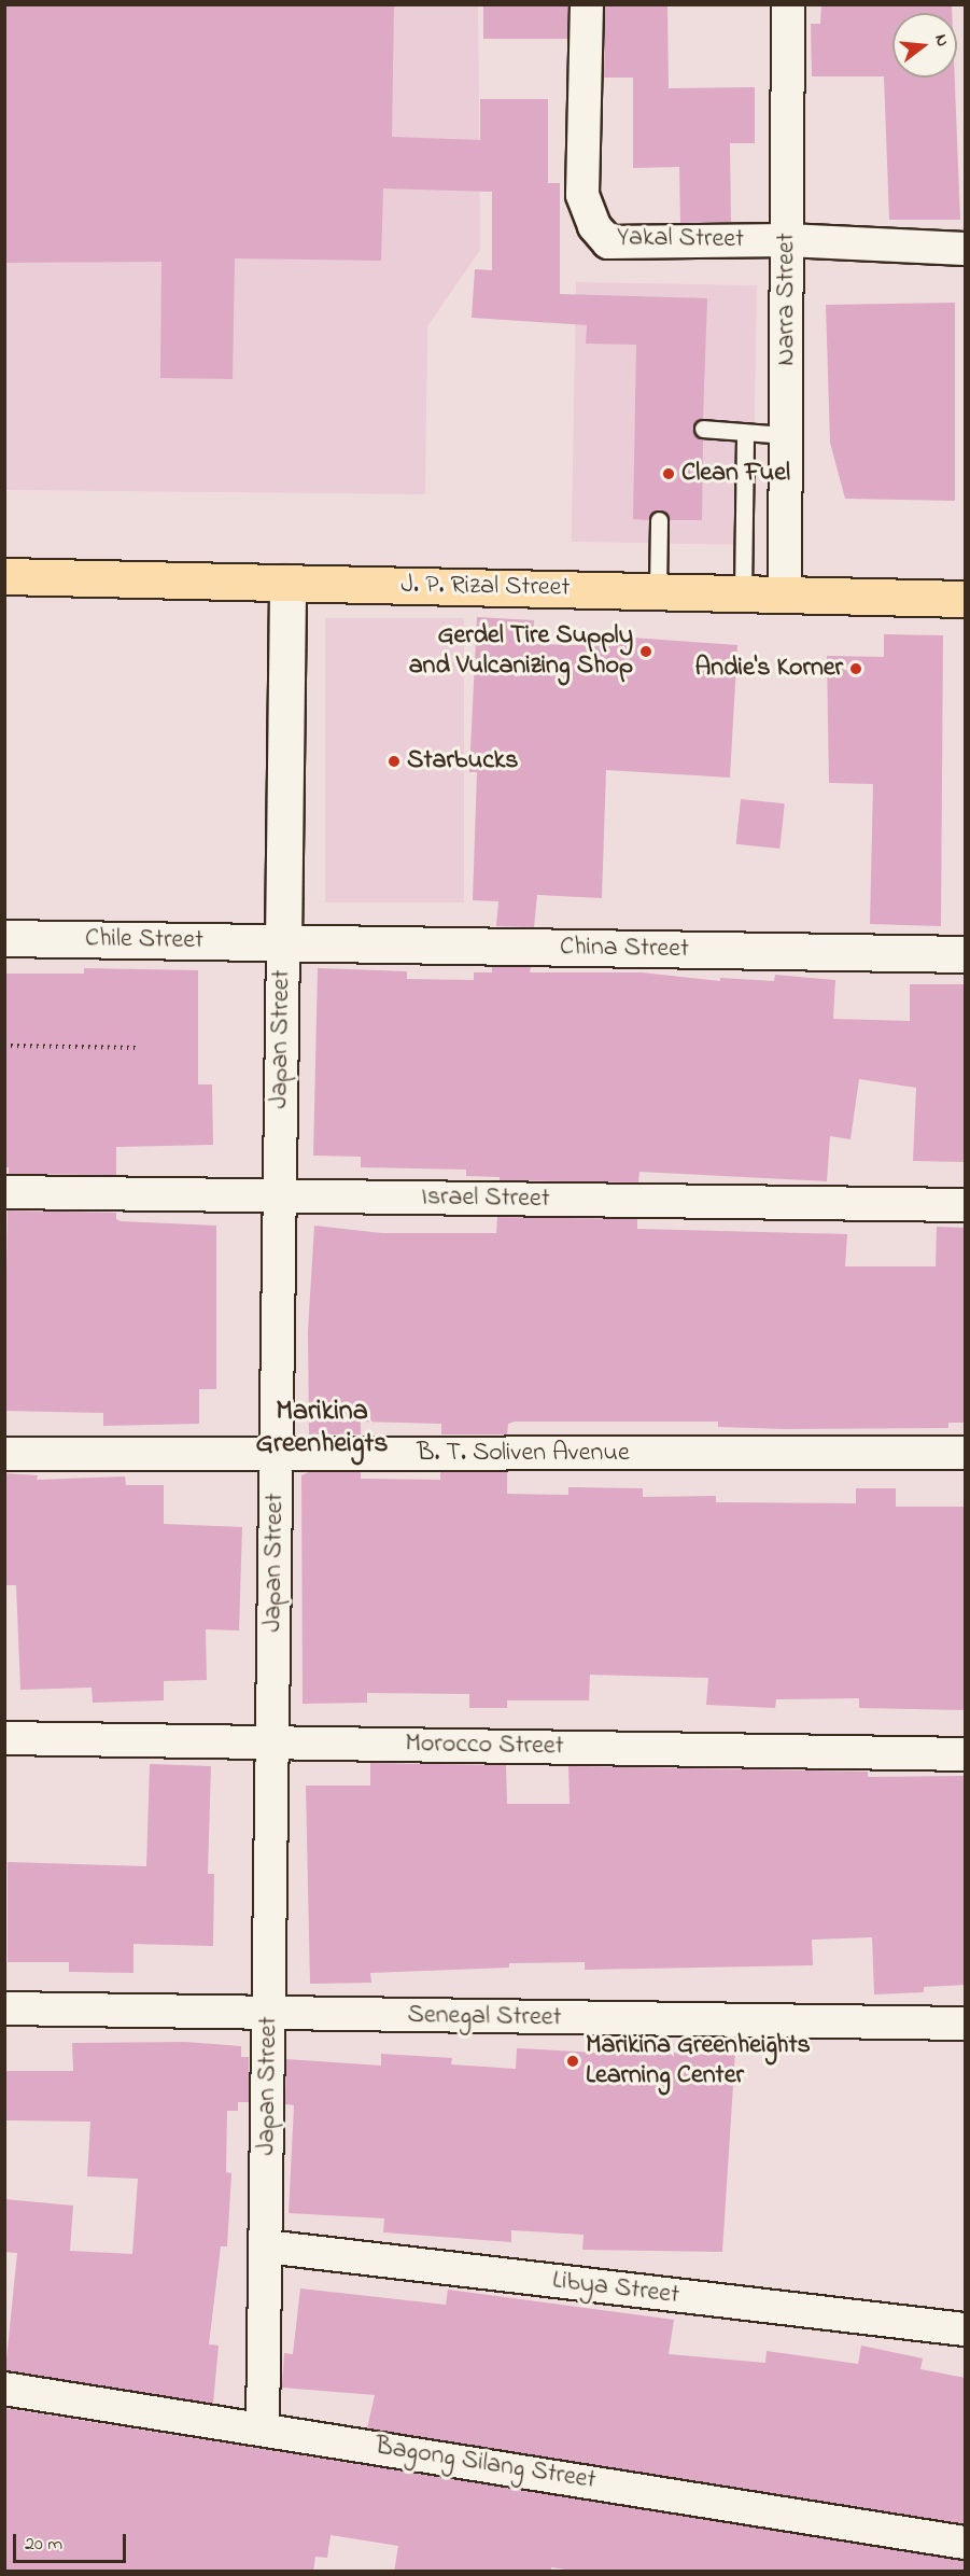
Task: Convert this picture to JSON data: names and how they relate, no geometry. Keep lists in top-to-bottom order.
{
  "streets": {
    "main road": ["J. P. Rizal Street"],
    "street": [
      "Yakal Street",
      "Narra Street",
      "Chile Street",
      "China Street",
      "Japan Street",
      "Israel Street",
      "B. T. Soliven Avenue",
      "Morocco Street",
      "Senegal Street",
      "Libya Street",
      "Bagong Silang Street"
    ]
  },
  "crossings": [
    ["Yakal Street", "Narra Street"],
    ["Narra Street", "J. P. Rizal Street"],
    ["J. P. Rizal Street", "Japan Street"],
    ["Chile Street", "China Street"],
    ["Chile Street", "Japan Street"],
    ["China Street", "Japan Street"],
    ["Japan Street", "Israel Street"],
    ["Japan Street", "B. T. Soliven Avenue"],
    ["Japan Street", "Morocco Street"],
    ["Japan Street", "Senegal Street"],
    ["Japan Street", "Libya Street"],
    ["Japan Street", "Bagong Silang Street"]
  ],
  "districts": ["Marikina Greenheigts"],
  "places": [
    "Clean Fuel",
    "Gerdel Tire Supply and Vulcanizing Shop",
    "Andie's Korner",
    "Starbucks",
    "Marikina Greenheights Learning Center"
  ],
  "scale_bar": "20 m",
  "north": "right"
}
